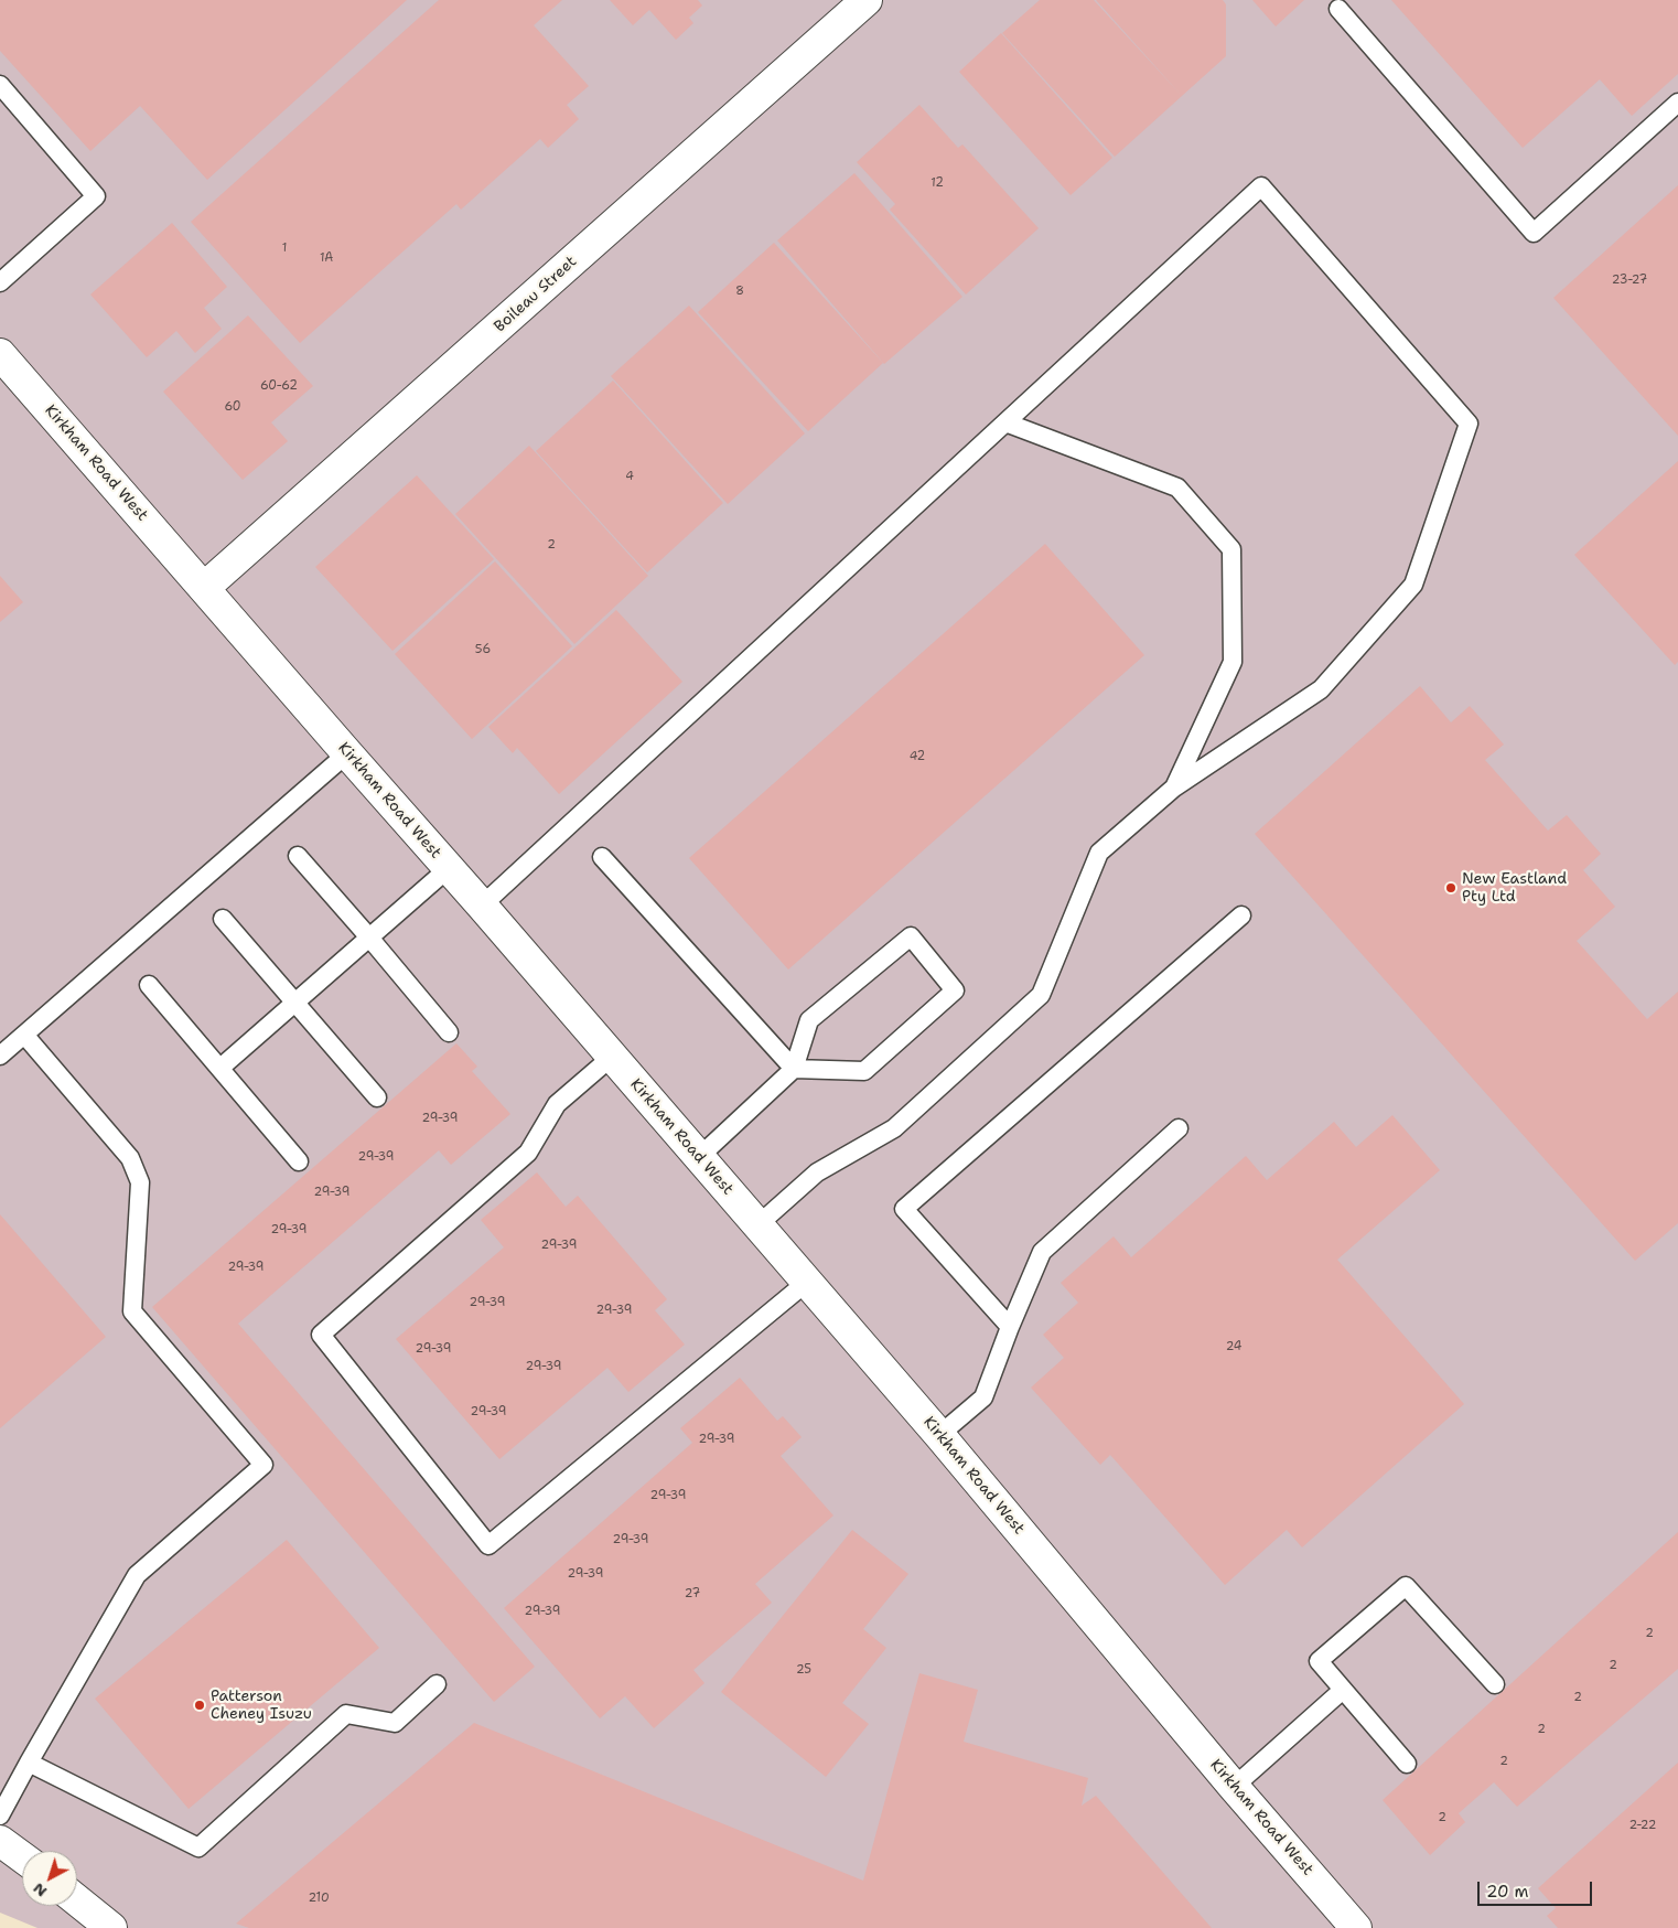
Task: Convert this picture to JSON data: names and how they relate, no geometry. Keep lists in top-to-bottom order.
{
  "streets": {
    "street": ["Boileau Street", "Kirkham Road West"]
  },
  "crossings": [
    ["Boileau Street", "Kirkham Road West"]
  ],
  "places": ["New Eastland Pty Ltd", "Patterson Cheney Isuzu"],
  "house_numbers": [
    "12",
    "1",
    "1A",
    "23-27",
    "8",
    "60-62",
    "60",
    "4",
    "2",
    "56",
    "42",
    "29-39",
    "29-39",
    "29-39",
    "29-39",
    "29-39",
    "29-39",
    "29-39",
    "29-39",
    "24",
    "29-39",
    "29-39",
    "29-39",
    "29-39",
    "29-39",
    "29-39",
    "29-39",
    "27",
    "29-39",
    "2",
    "2",
    "25",
    "2",
    "2",
    "2",
    "2",
    "2-22",
    "210"
  ],
  "scale_bar": "20 m",
  "north": "bottom left"
}
